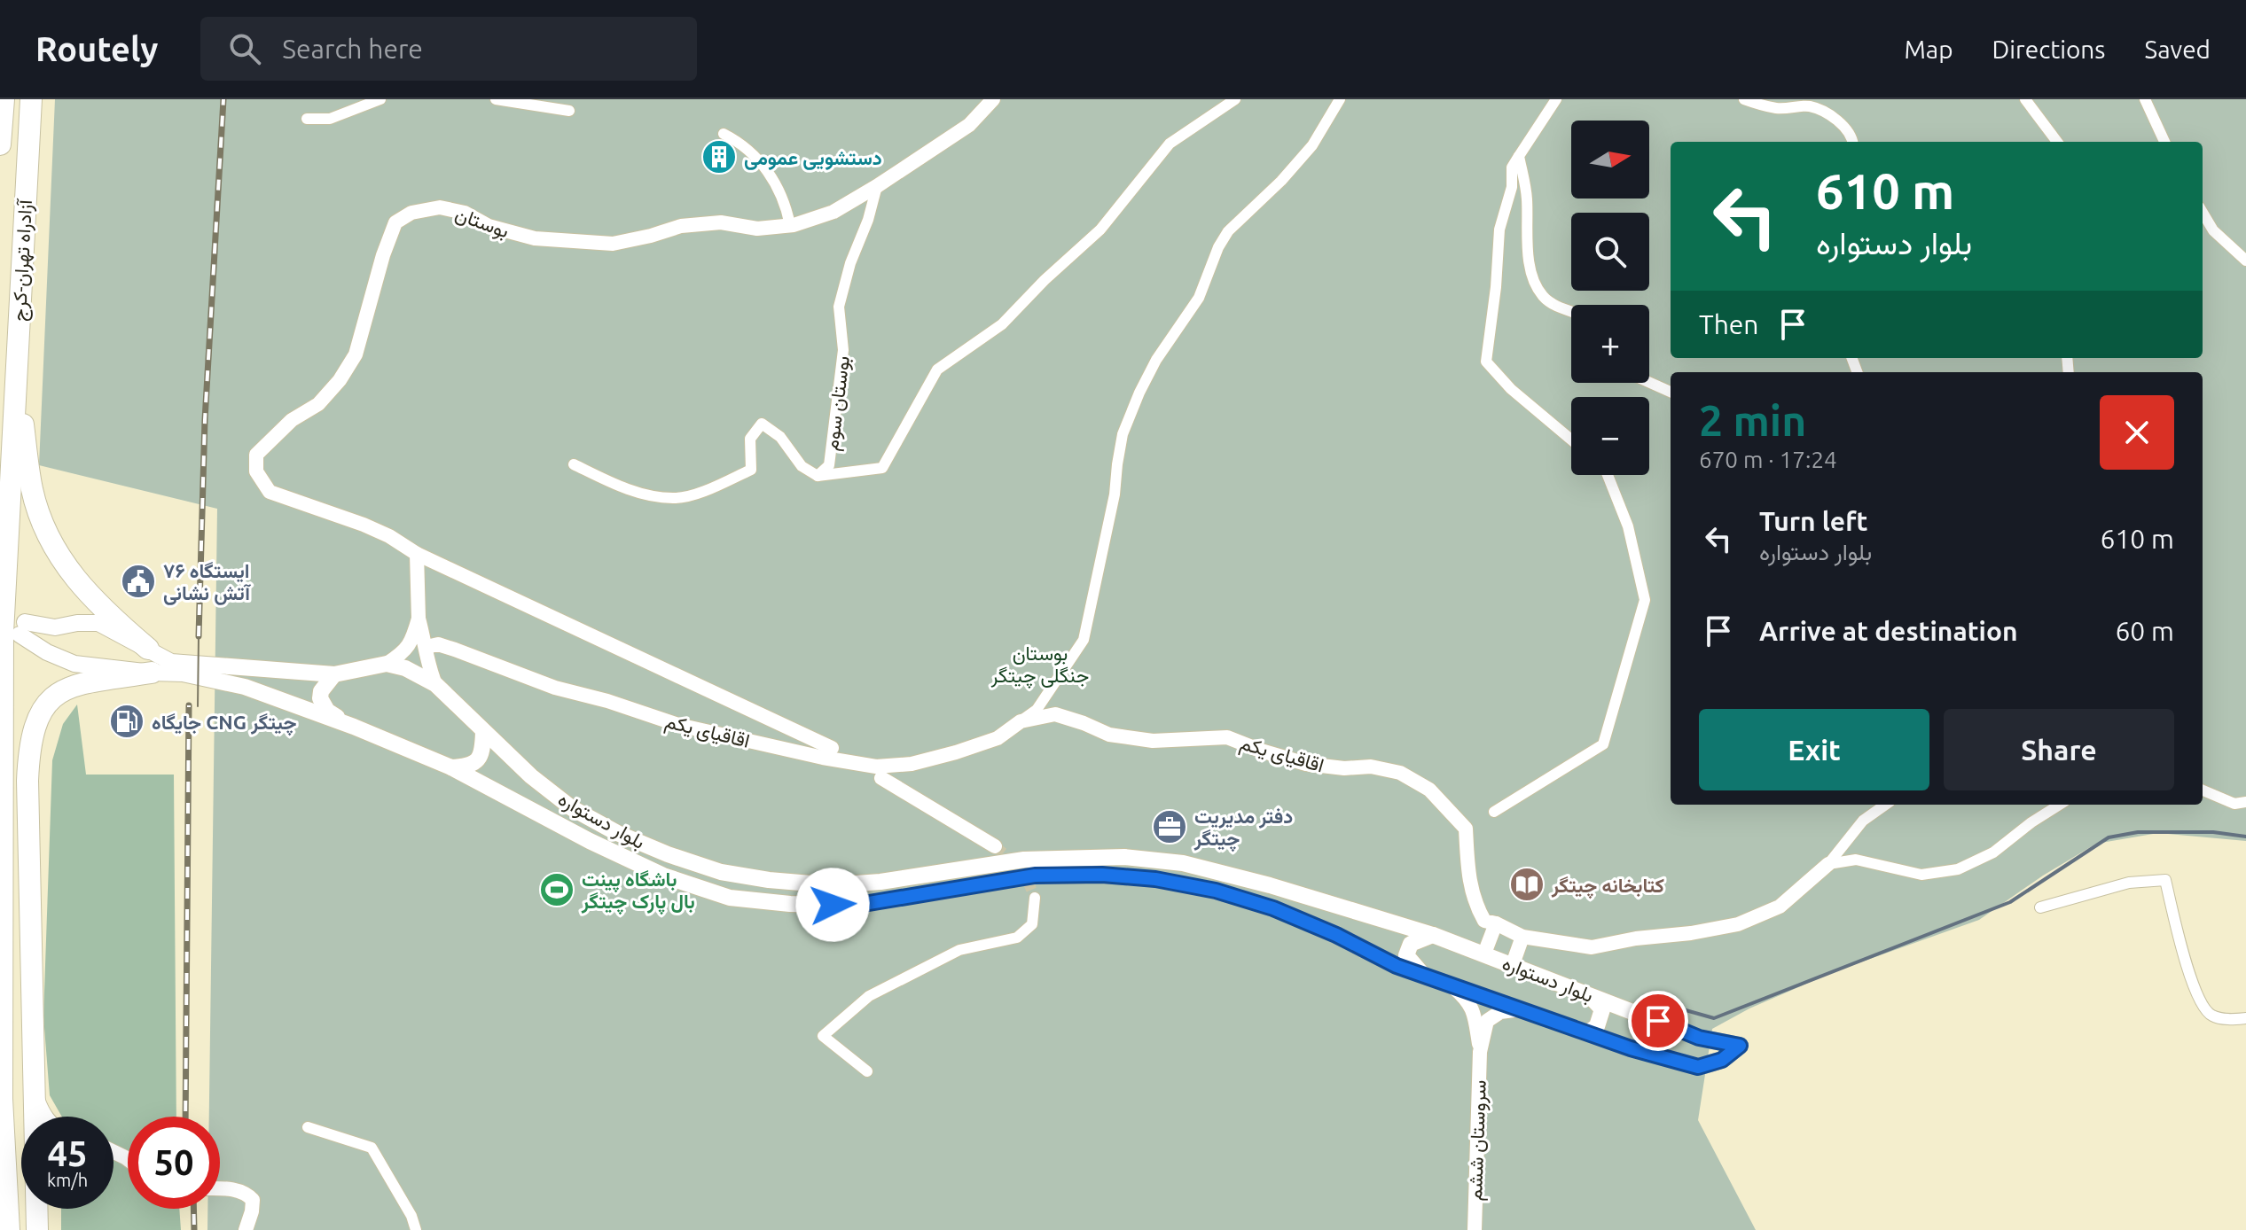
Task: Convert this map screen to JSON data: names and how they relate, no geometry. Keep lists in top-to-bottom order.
{
  "streets": {
    "highway": ["آزادراه تهران-کرج"],
    "main road": ["بلوار دستواره"],
    "street": [
      "بوستان",
      "بوستان سوم",
      "اقاقیای یکم",
      "سروستان ششم"
    ]
  },
  "crossings": [
    ["بوستان", "بوستان سوم"]
  ],
  "parks": ["بوستان جنگلی چیتگر"],
  "places": {
    "building": ["دستشویی عمومی"],
    "public building": ["ایستگاه ۷۶ آتش نشانی"],
    "fuel station": ["جایگاه CNG چیتگر"],
    "office": ["دفتر مدیریت چیتگر"],
    "library": ["کتابخانه چیتگر"],
    "sports": ["باشگاه پینت بال پارک چیتگر"]
  },
  "north": "right",
  "page": {
    "header": "Routely",
    "search": "Search here",
    "nav": ["Map", "Directions", "Saved"],
    "map_buttons": ["+", "−"],
    "turn": ["610 m", "بلوار دستواره"],
    "then": "Then",
    "heading": ["2 min", "670 m · 17:24"],
    "list": [
      {
        "name": "Turn left",
        "note": "بلوار دستواره",
        "value": "610 m"
      },
      {
        "name": "Arrive at destination",
        "value": "60 m"
      }
    ],
    "buttons": ["Exit", "Share"],
    "speed": "45 km/h",
    "limit": "50"
  }
}
